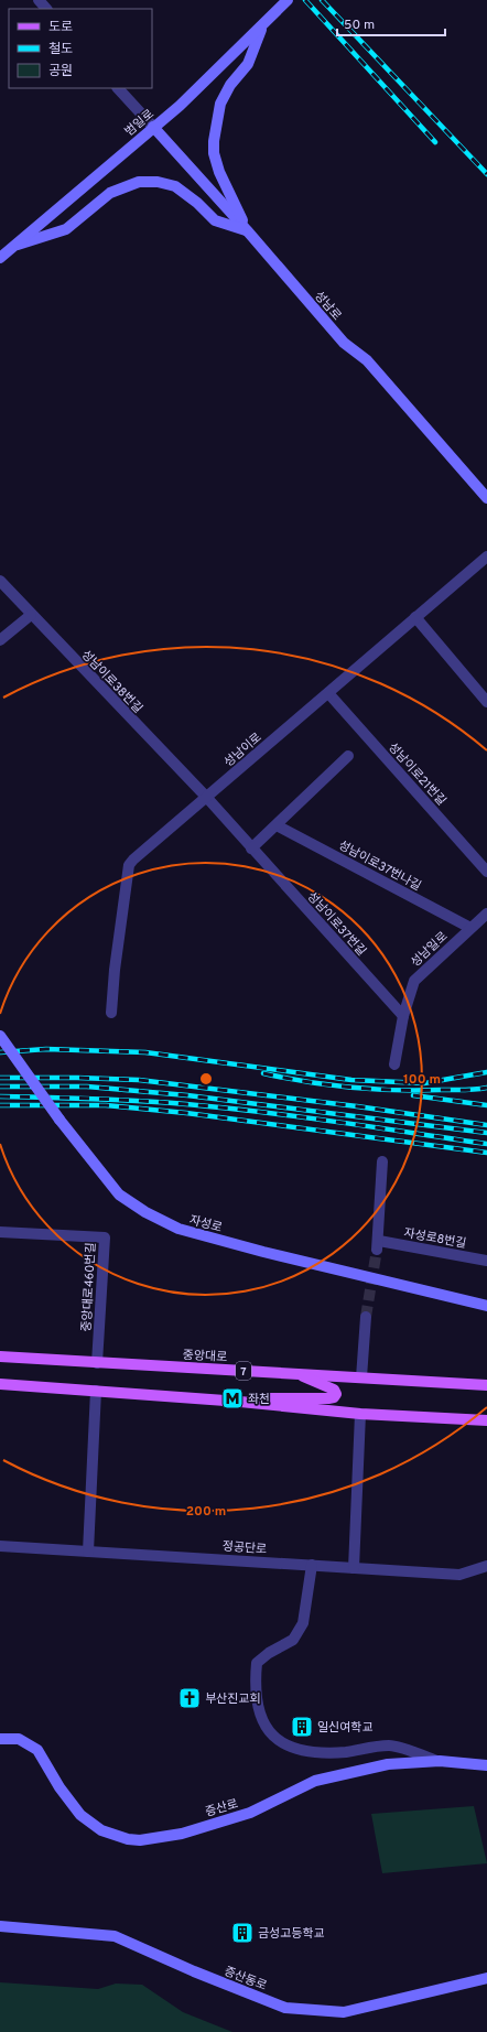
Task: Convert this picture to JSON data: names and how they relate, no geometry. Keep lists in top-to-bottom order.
{
  "streets": {
    "main road": [
      "범일로",
      "성남로",
      "자성로",
      "중앙대로",
      "7",
      "증산로",
      "증산동로"
    ],
    "street": [
      "성남이로38번길",
      "성남이로",
      "성남이로21번길",
      "성남이로37번나길",
      "성남이로37번길",
      "성남일로",
      "자성로8번길",
      "중앙대로460번길",
      "정공단로"
    ]
  },
  "crossings": [
    ["범일로", "성남로"],
    ["성남이로38번길", "성남이로"],
    ["성남이로38번길", "성남이로37번길"],
    ["성남이로", "성남이로21번길"],
    ["성남이로", "성남이로37번길"],
    ["성남이로37번나길", "성남일로"],
    ["성남이로37번길", "성남일로"],
    ["중앙대로460번길", "중앙대로"]
  ],
  "places": {
    "metro station": ["좌천"],
    "church": ["부산진교회"],
    "building": ["일신여학교", "금성고등학교"]
  },
  "legend": ["도로", "철도", "공원"],
  "scale_bar": "50 m",
  "rings": ["100 m", "200 m"]
}
